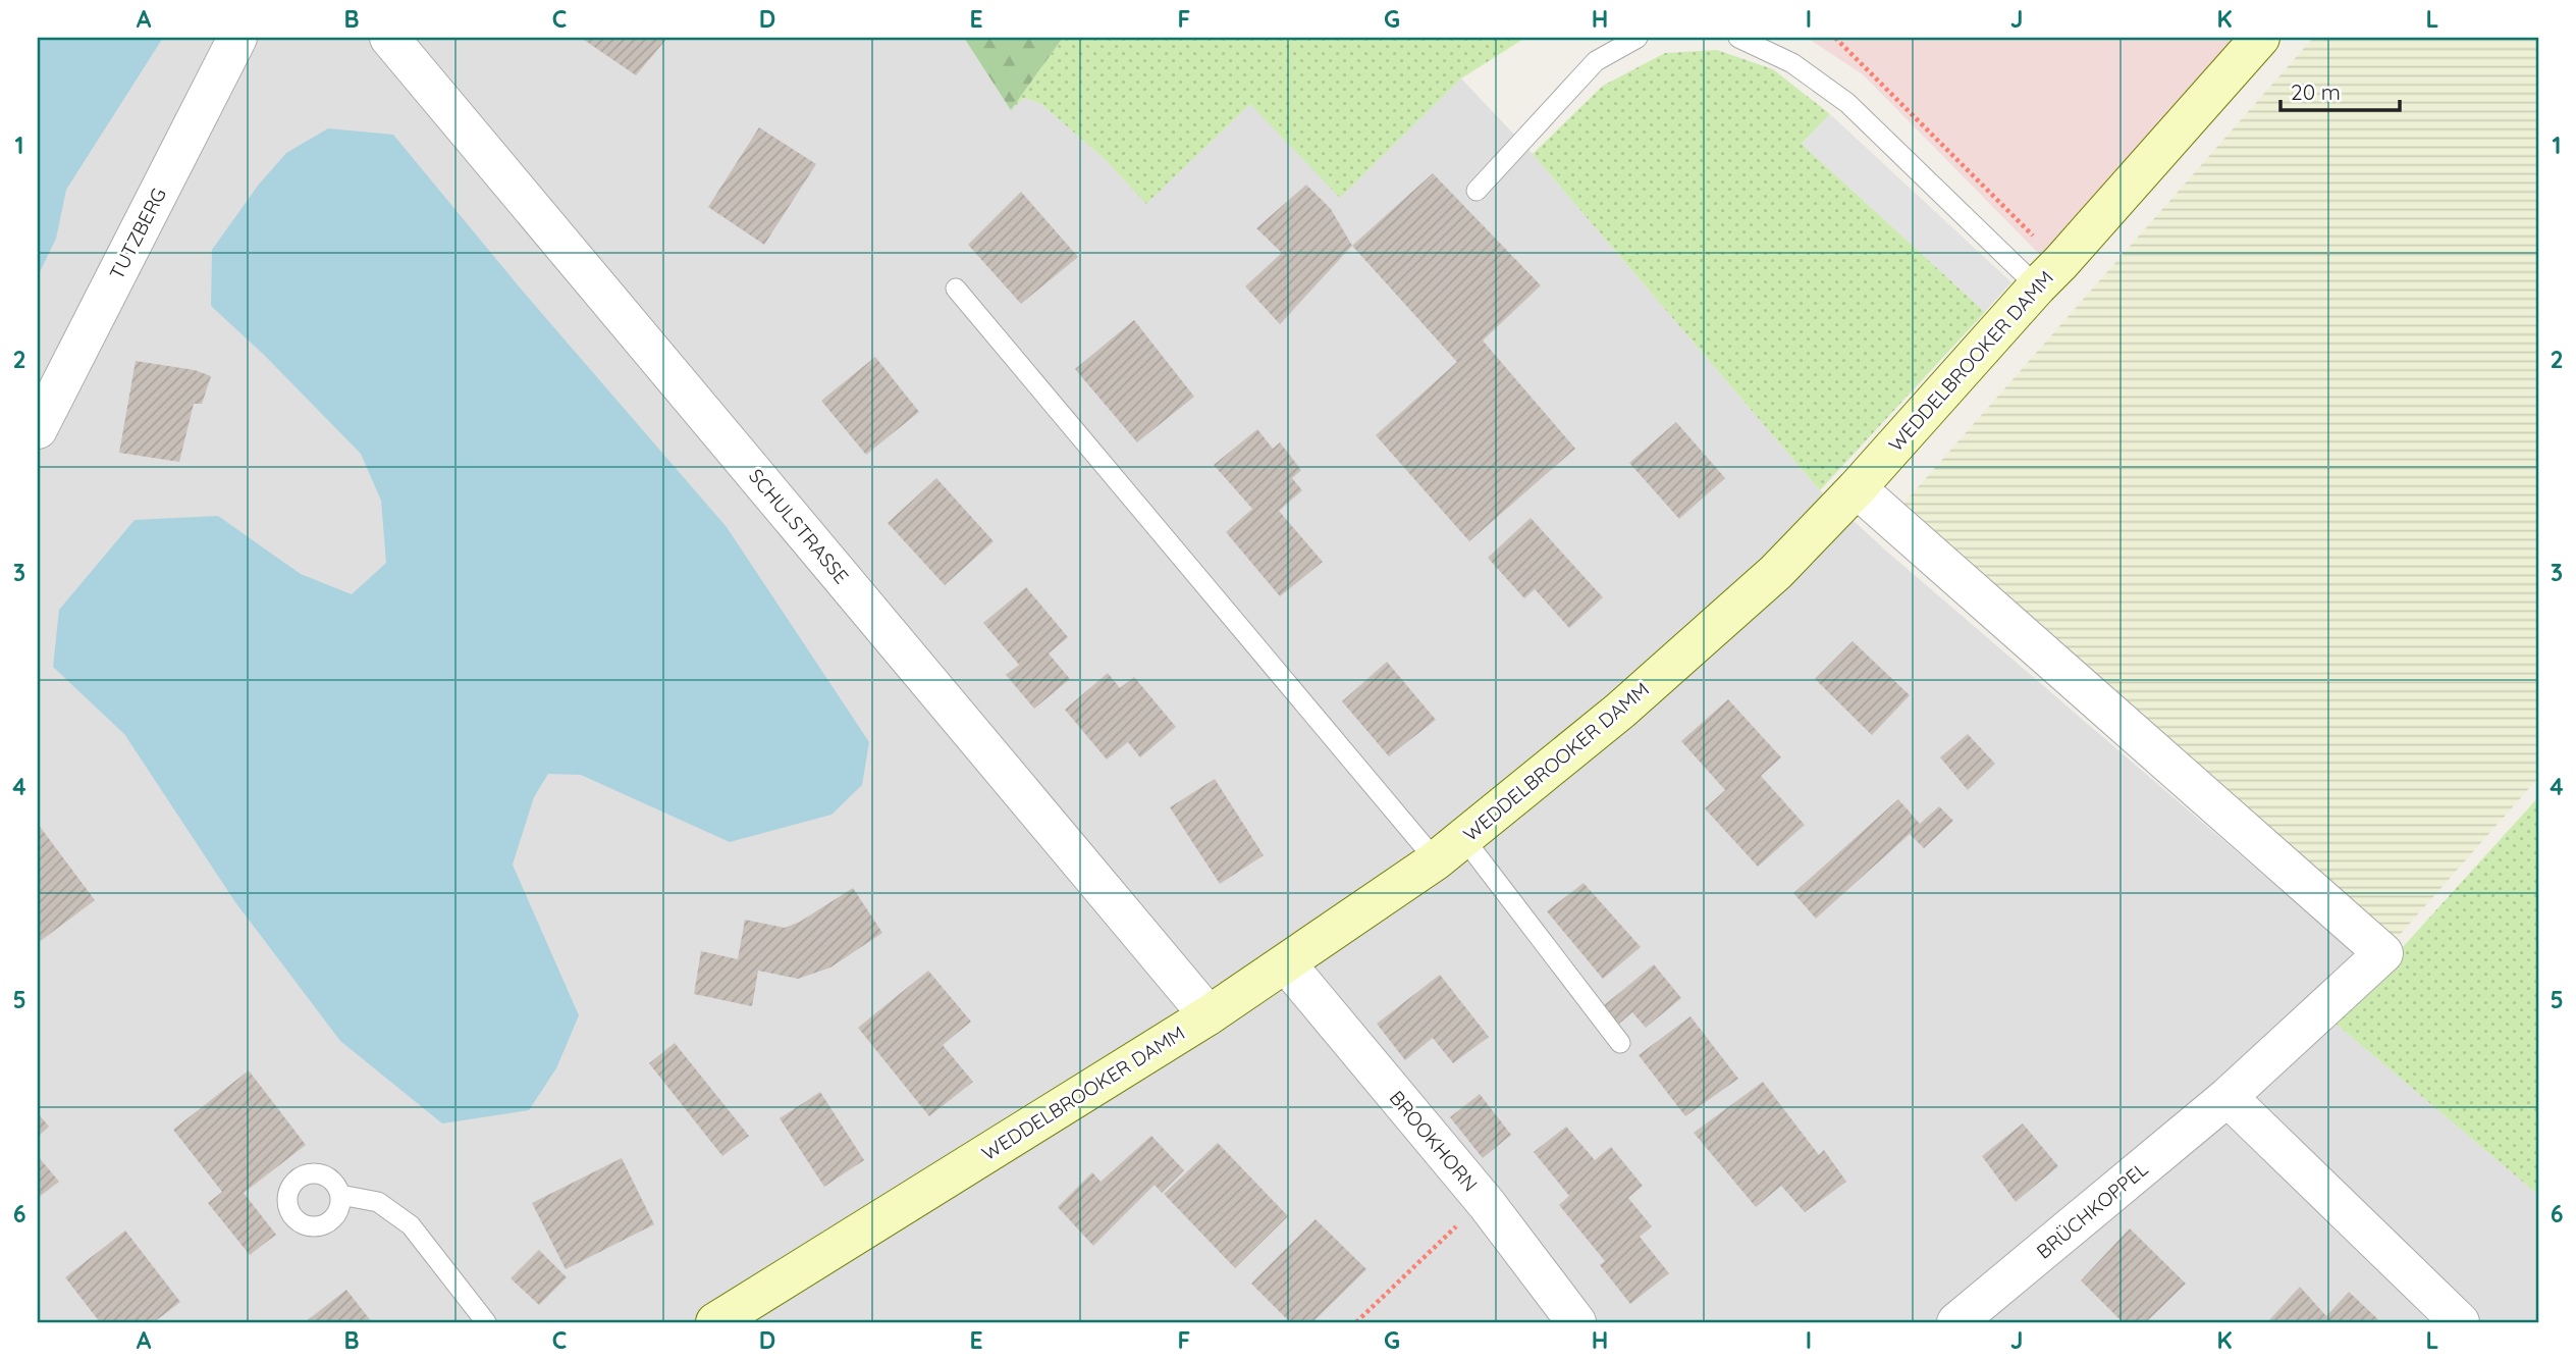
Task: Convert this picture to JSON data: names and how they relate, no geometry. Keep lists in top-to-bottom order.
{
  "streets": {
    "street": [
      "TUTZBERG",
      "WEDDELBROOKER DAMM",
      "SCHULSTRASSE",
      "BROOKHORN",
      "BRÜCHKOPPEL"
    ]
  },
  "crossings": [
    ["WEDDELBROOKER DAMM", "SCHULSTRASSE"],
    ["WEDDELBROOKER DAMM", "BROOKHORN"],
    ["WEDDELBROOKER DAMM", "BRÜCHKOPPEL"]
  ],
  "scale_bar": "20 m",
  "grid": {
    "columns": [
      "A",
      "B",
      "C",
      "D",
      "E",
      "F",
      "G",
      "H",
      "I",
      "J",
      "K",
      "L"
    ],
    "rows": [
      "1",
      "2",
      "3",
      "4",
      "5",
      "6"
    ]
  }
}
